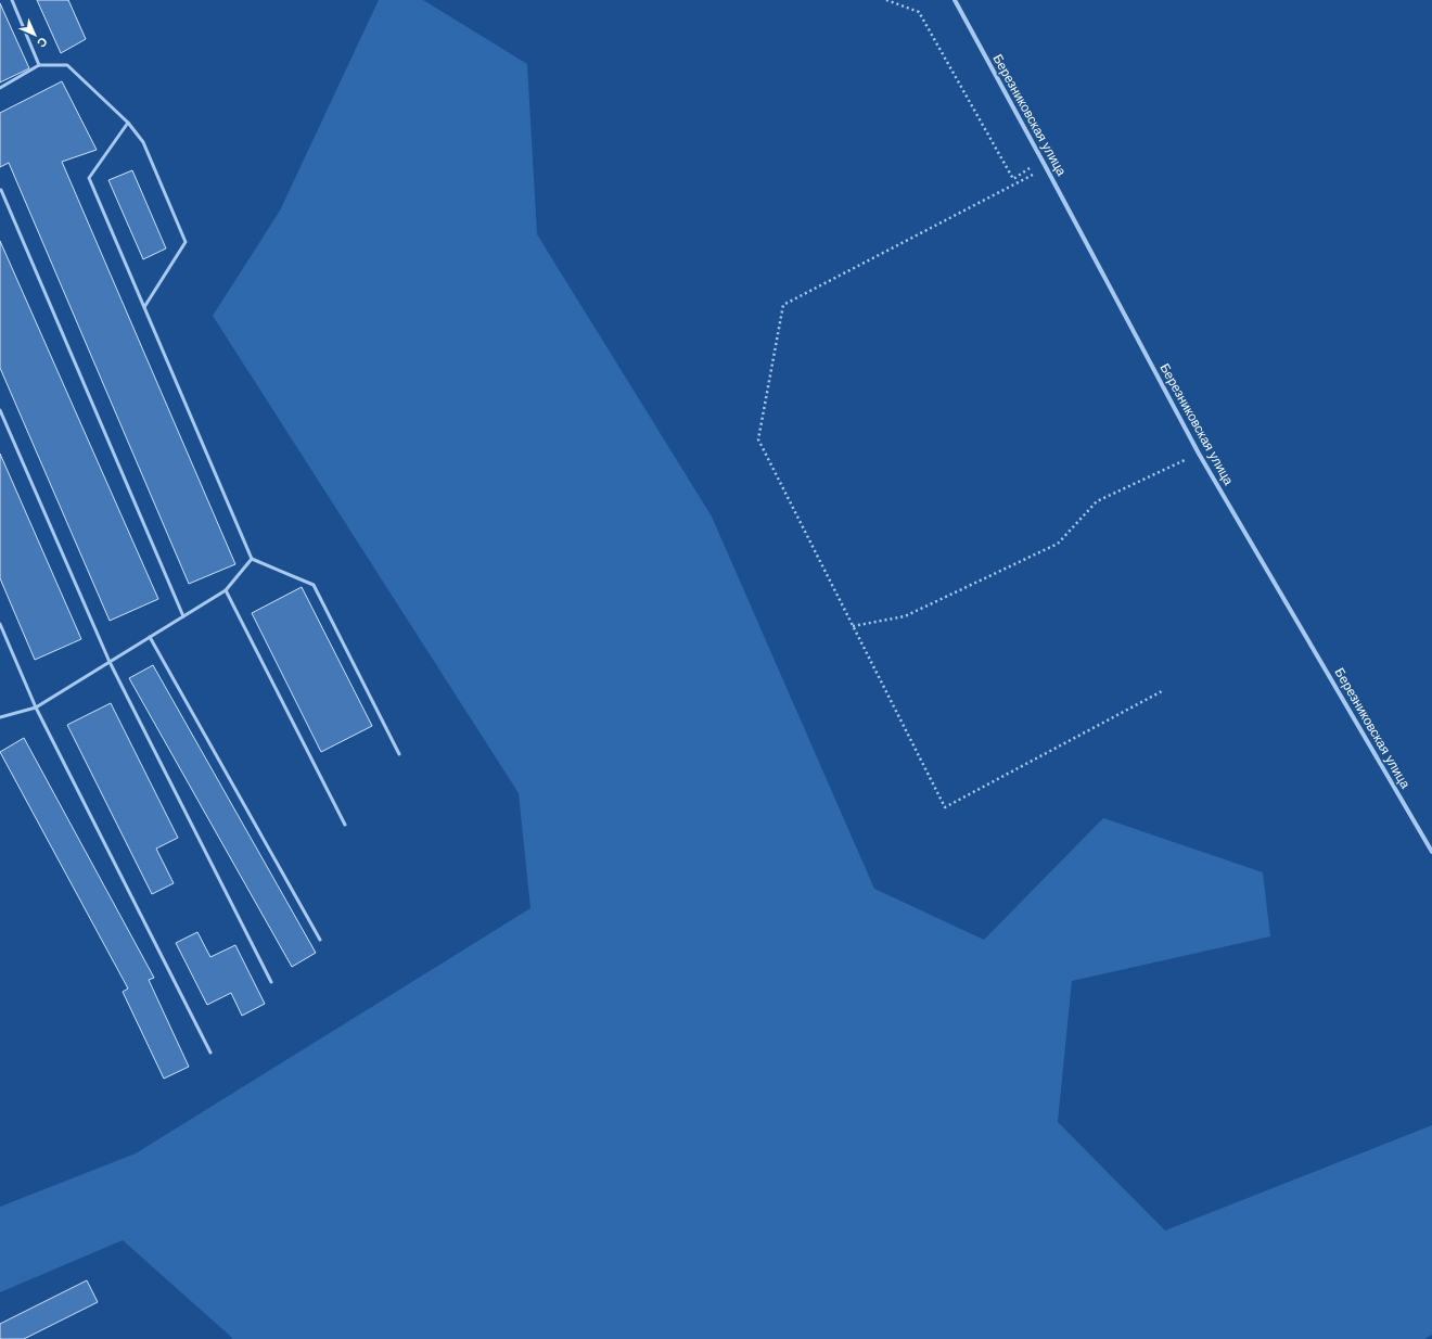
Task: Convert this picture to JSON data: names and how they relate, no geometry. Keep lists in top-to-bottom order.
{
  "streets": {
    "street": ["Березниковская улица"]
  },
  "north": "bottom right"
}
